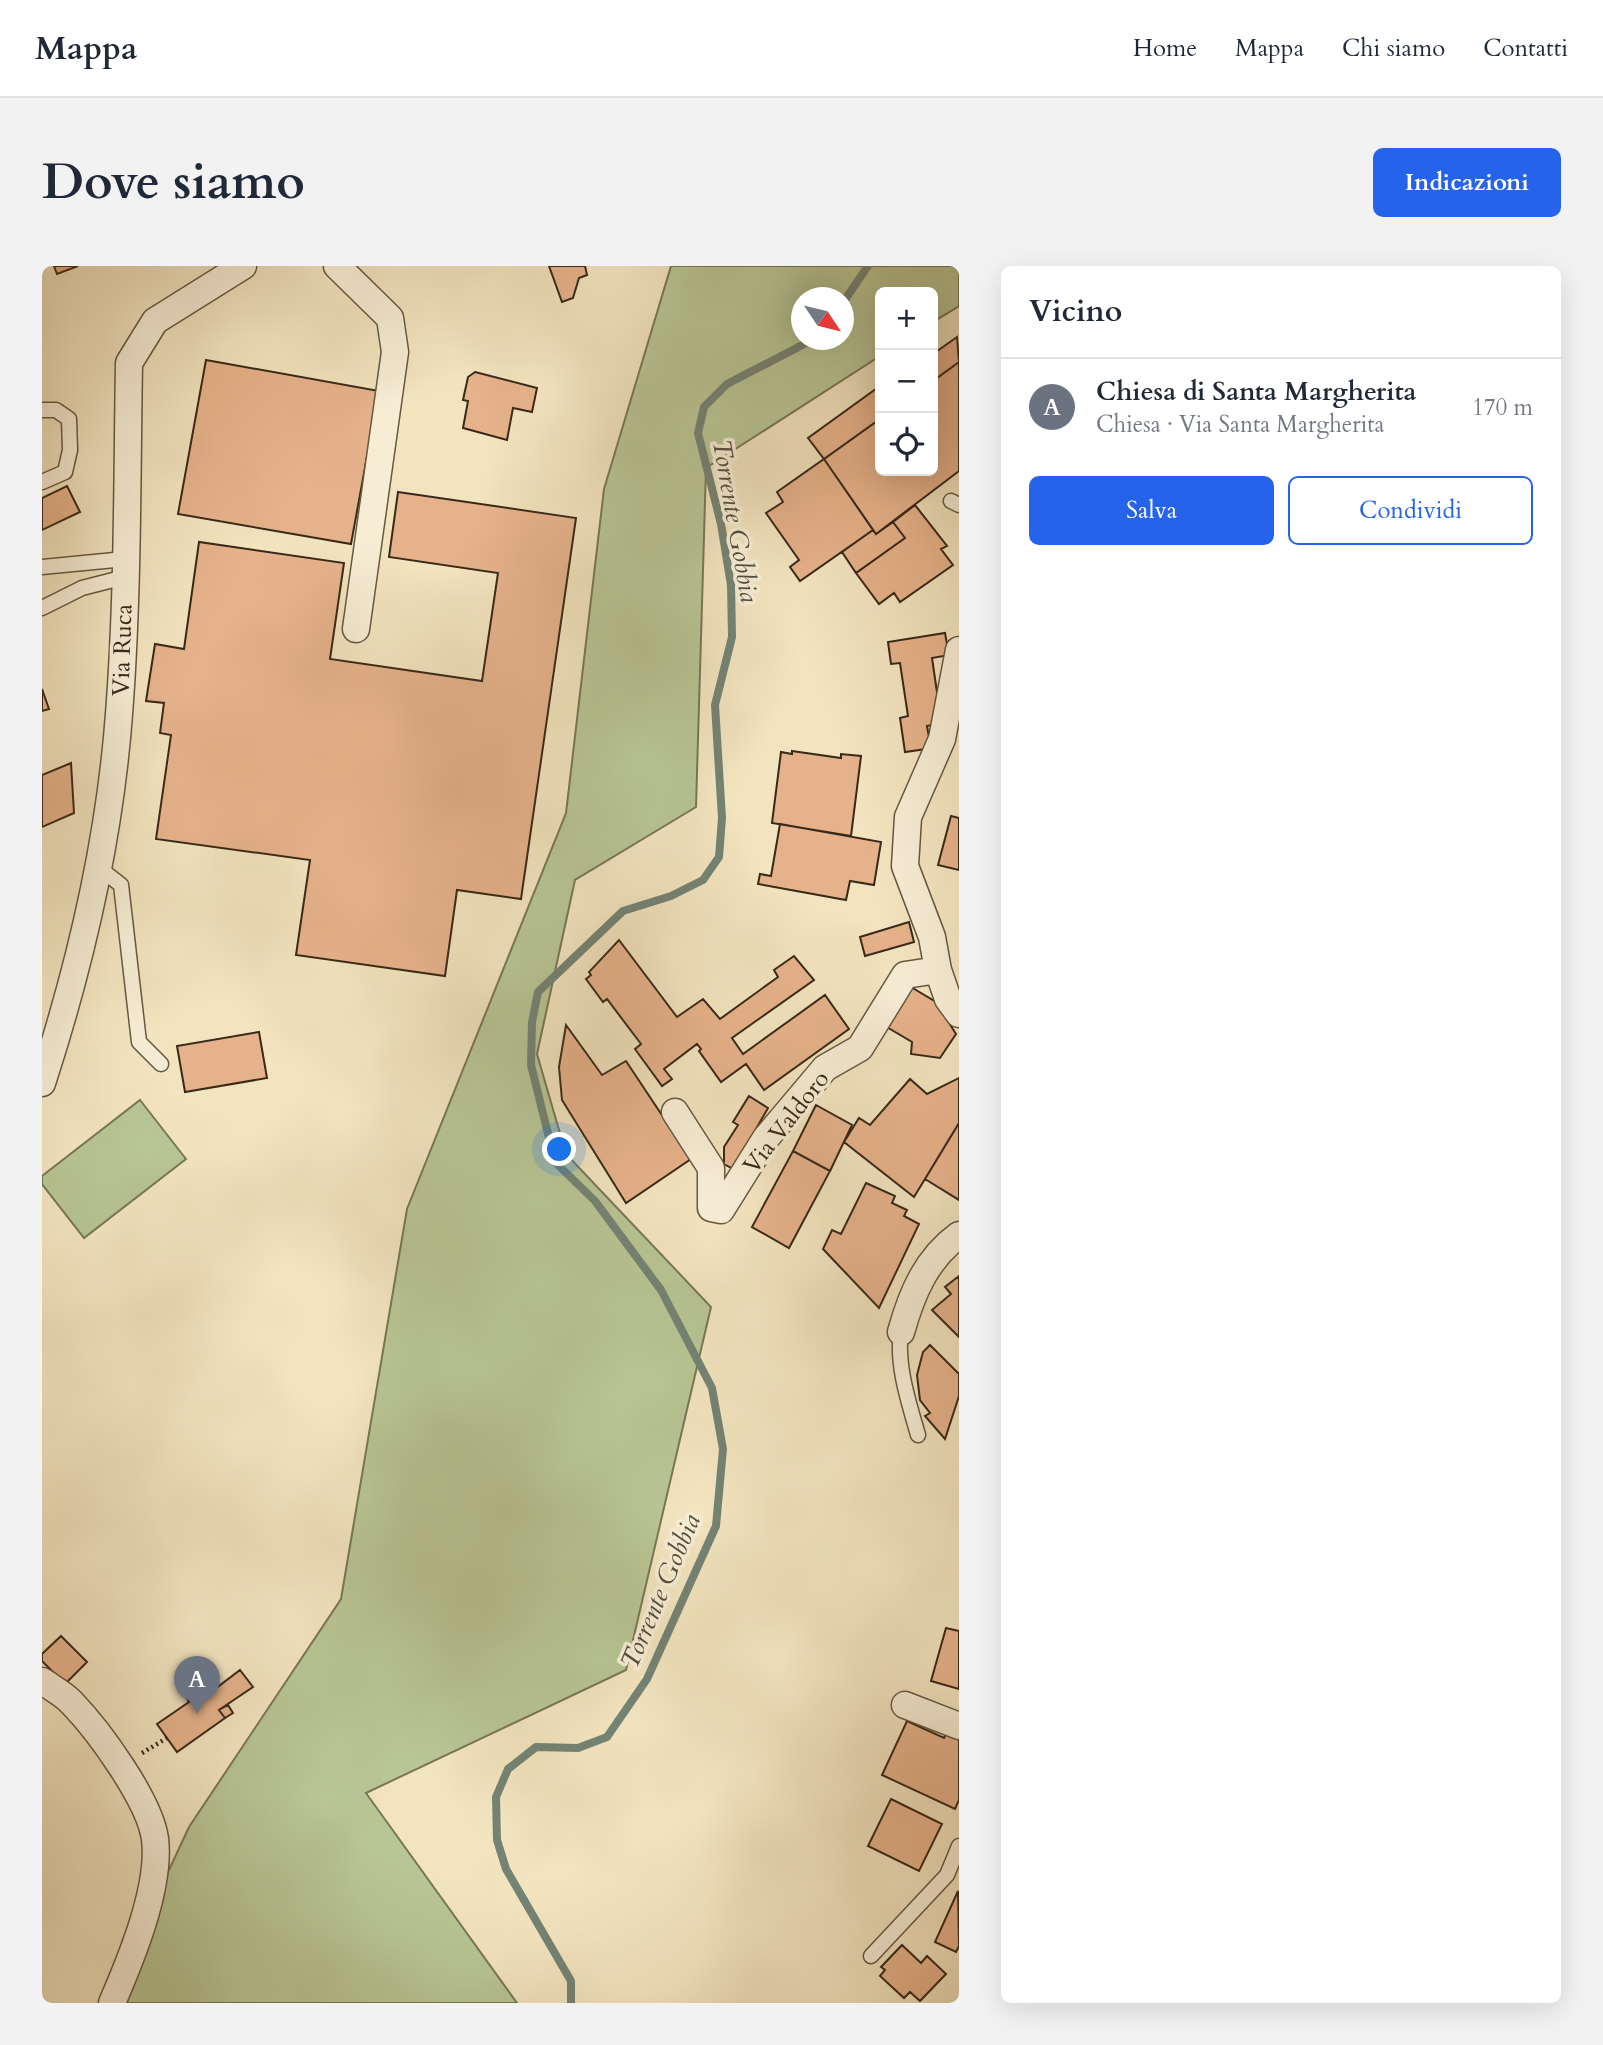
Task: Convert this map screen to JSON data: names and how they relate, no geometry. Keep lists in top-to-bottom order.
{
  "streets": {
    "street": ["Via Ruca", "Via Valdoro"]
  },
  "water": ["Torrente Gobbia"],
  "north": "bottom right",
  "page": {
    "header": "Mappa",
    "nav": [
      "Home",
      "Mappa",
      "Chi siamo",
      "Contatti"
    ],
    "buttons": [
      "Indicazioni",
      ["Salva", "Condividi"]
    ],
    "title": "Dove siamo",
    "heading": "Vicino",
    "map_buttons": ["+", "−"],
    "list": [
      {
        "mark": "A",
        "name": "Chiesa di Santa Margherita",
        "note": "Chiesa · Via Santa Margherita",
        "value": "170 m"
      }
    ],
    "pins": "A"
  }
}
